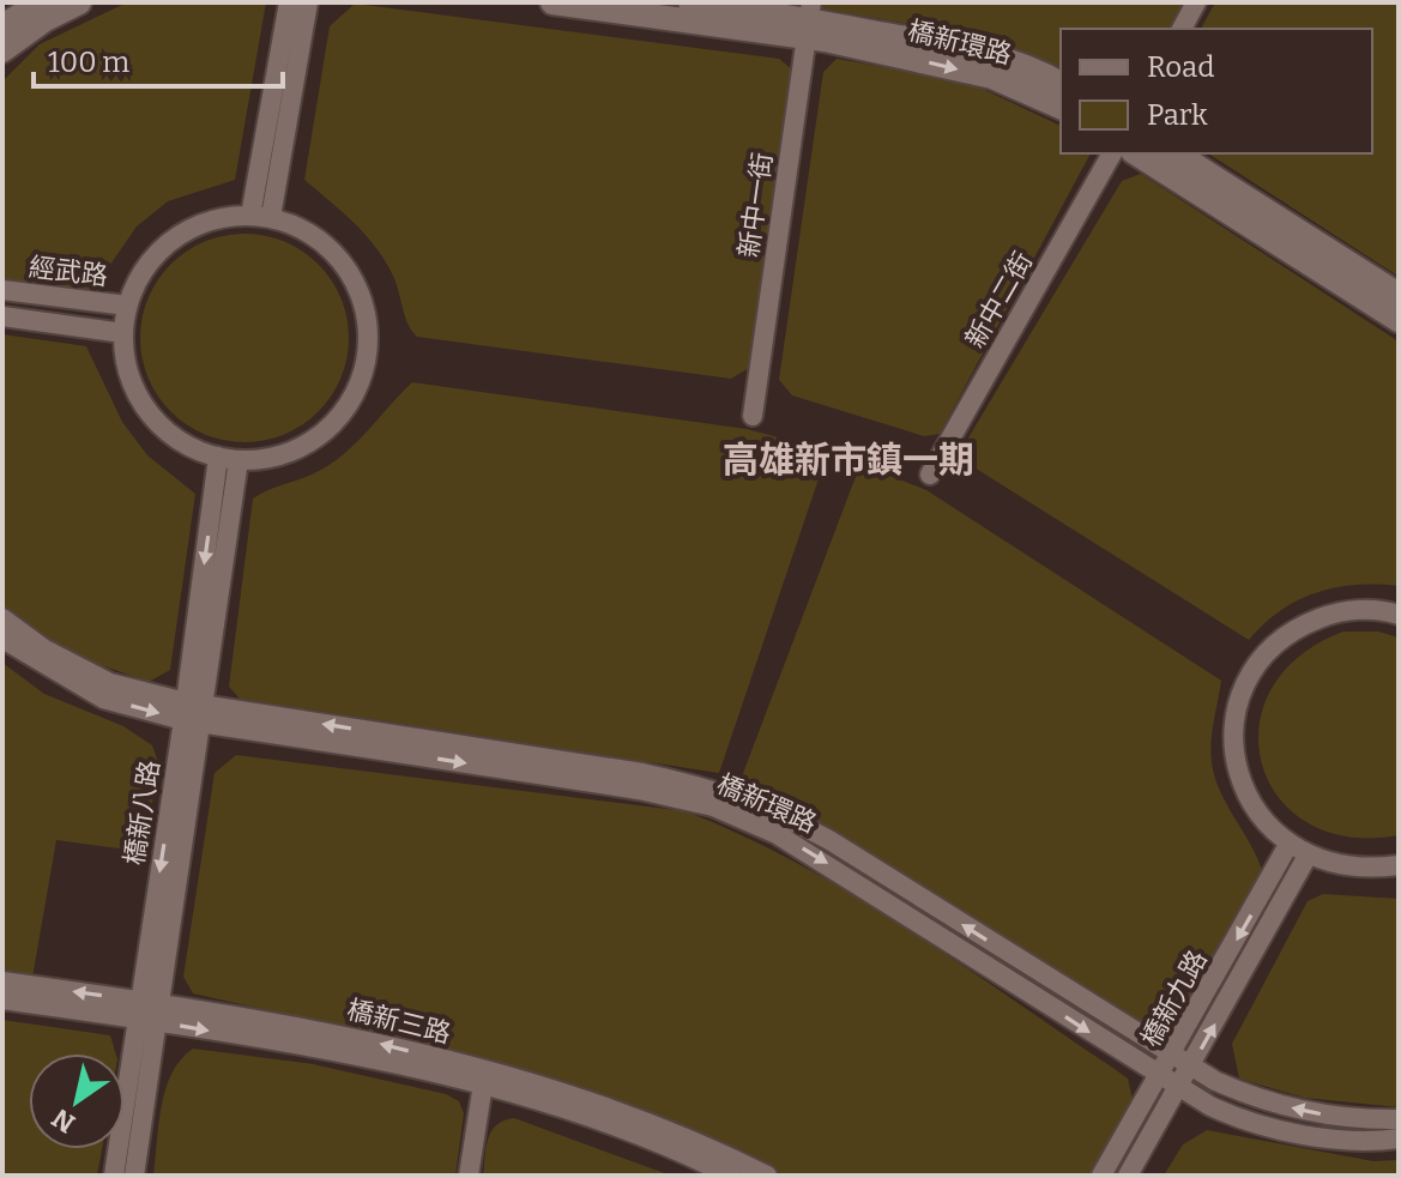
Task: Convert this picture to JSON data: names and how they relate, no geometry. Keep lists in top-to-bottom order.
{
  "streets": {
    "street": [
      "橋新環路",
      "新中一街",
      "經武路",
      "新中二街",
      "橋新八路",
      "橋新九路",
      "橋新三路"
    ]
  },
  "crossings": [
    ["橋新環路", "新中一街"],
    ["橋新環路", "橋新八路"],
    ["橋新環路", "橋新九路"],
    ["經武路", "橋新八路"],
    ["橋新八路", "橋新三路"]
  ],
  "districts": ["高雄新市鎮一期"],
  "legend": ["Road", "Park"],
  "scale_bar": "100 m",
  "north": "bottom left"
}
